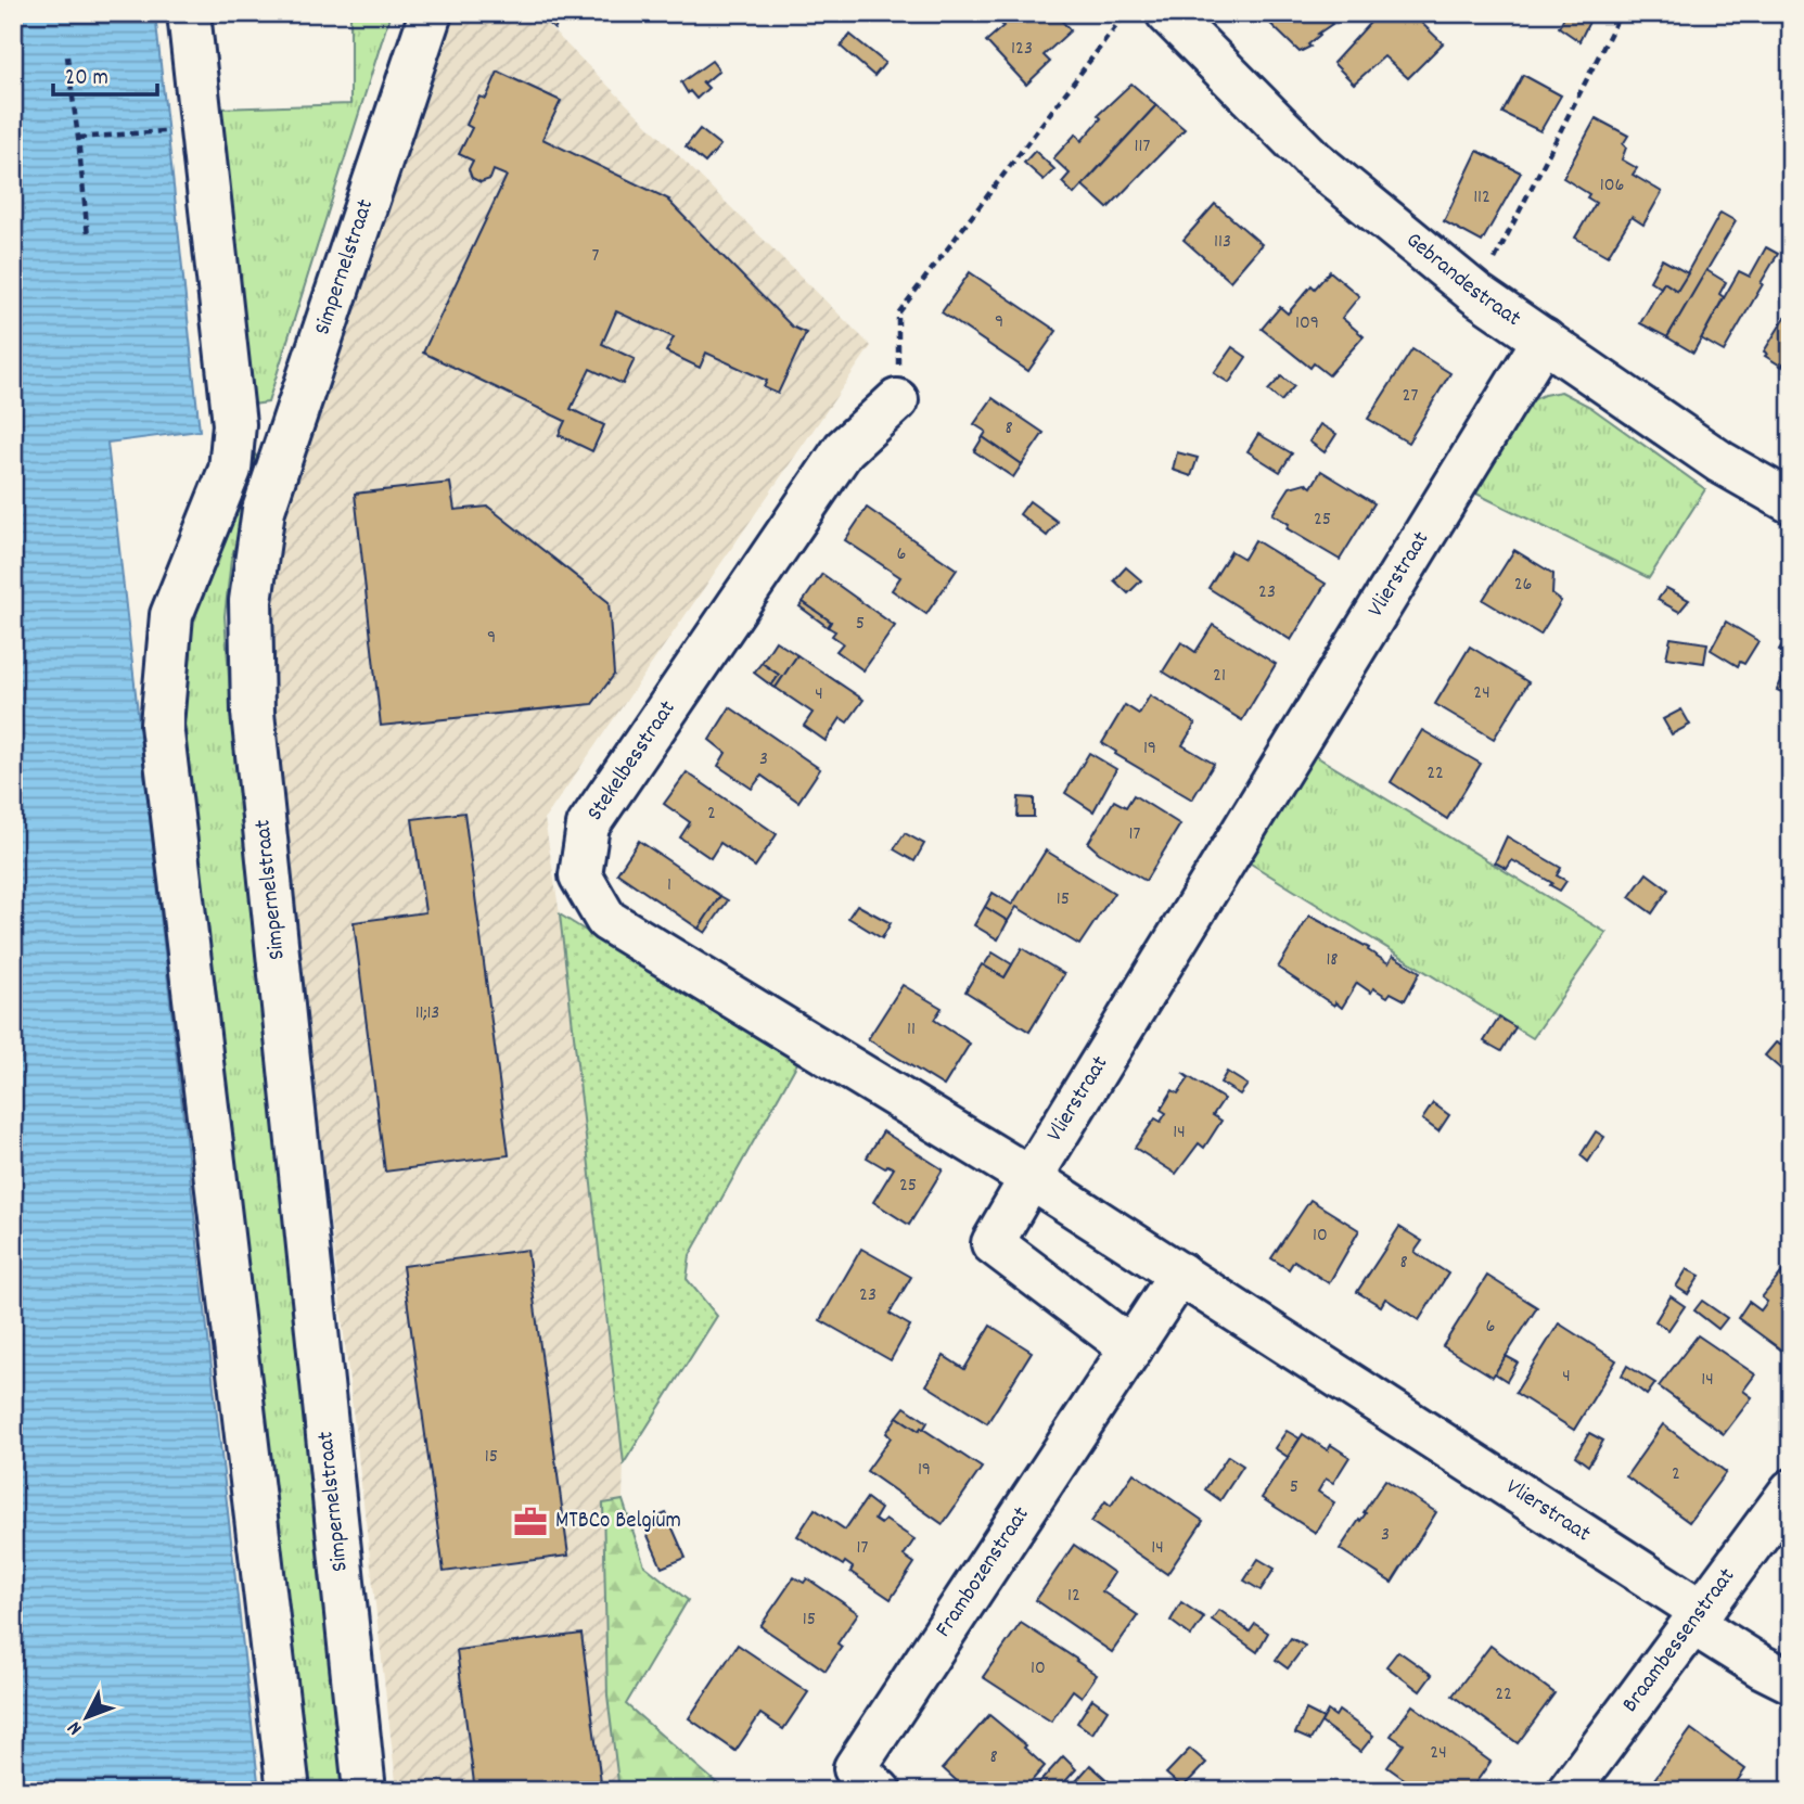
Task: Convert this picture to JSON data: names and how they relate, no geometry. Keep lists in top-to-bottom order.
{
  "streets": {
    "street": [
      "Simpernelstraat",
      "Gebrandestraat",
      "Vlierstraat",
      "Stekelbesstraat",
      "Frambozenstraat",
      "Braambessenstraat"
    ]
  },
  "crossings": [
    ["Gebrandestraat", "Vlierstraat"],
    ["Vlierstraat", "Stekelbesstraat"],
    ["Vlierstraat", "Frambozenstraat"],
    ["Vlierstraat", "Braambessenstraat"]
  ],
  "places": {
    "office": ["MTBCo Belgium"]
  },
  "house_numbers": [
    "123",
    "117",
    "106",
    "112",
    "113",
    "7",
    "9",
    "109",
    "27",
    "8",
    "25",
    "6",
    "26",
    "23",
    "5",
    "9",
    "21",
    "24",
    "4",
    "19",
    "3",
    "22",
    "2",
    "17",
    "1",
    "15",
    "18",
    "11;13",
    "11",
    "14",
    "25",
    "10",
    "8",
    "23",
    "6",
    "4",
    "14",
    "15",
    "19",
    "2",
    "5",
    "3",
    "17",
    "14",
    "12",
    "15",
    "10",
    "22",
    "24",
    "8"
  ],
  "scale_bar": "20 m",
  "north": "bottom left"
}
